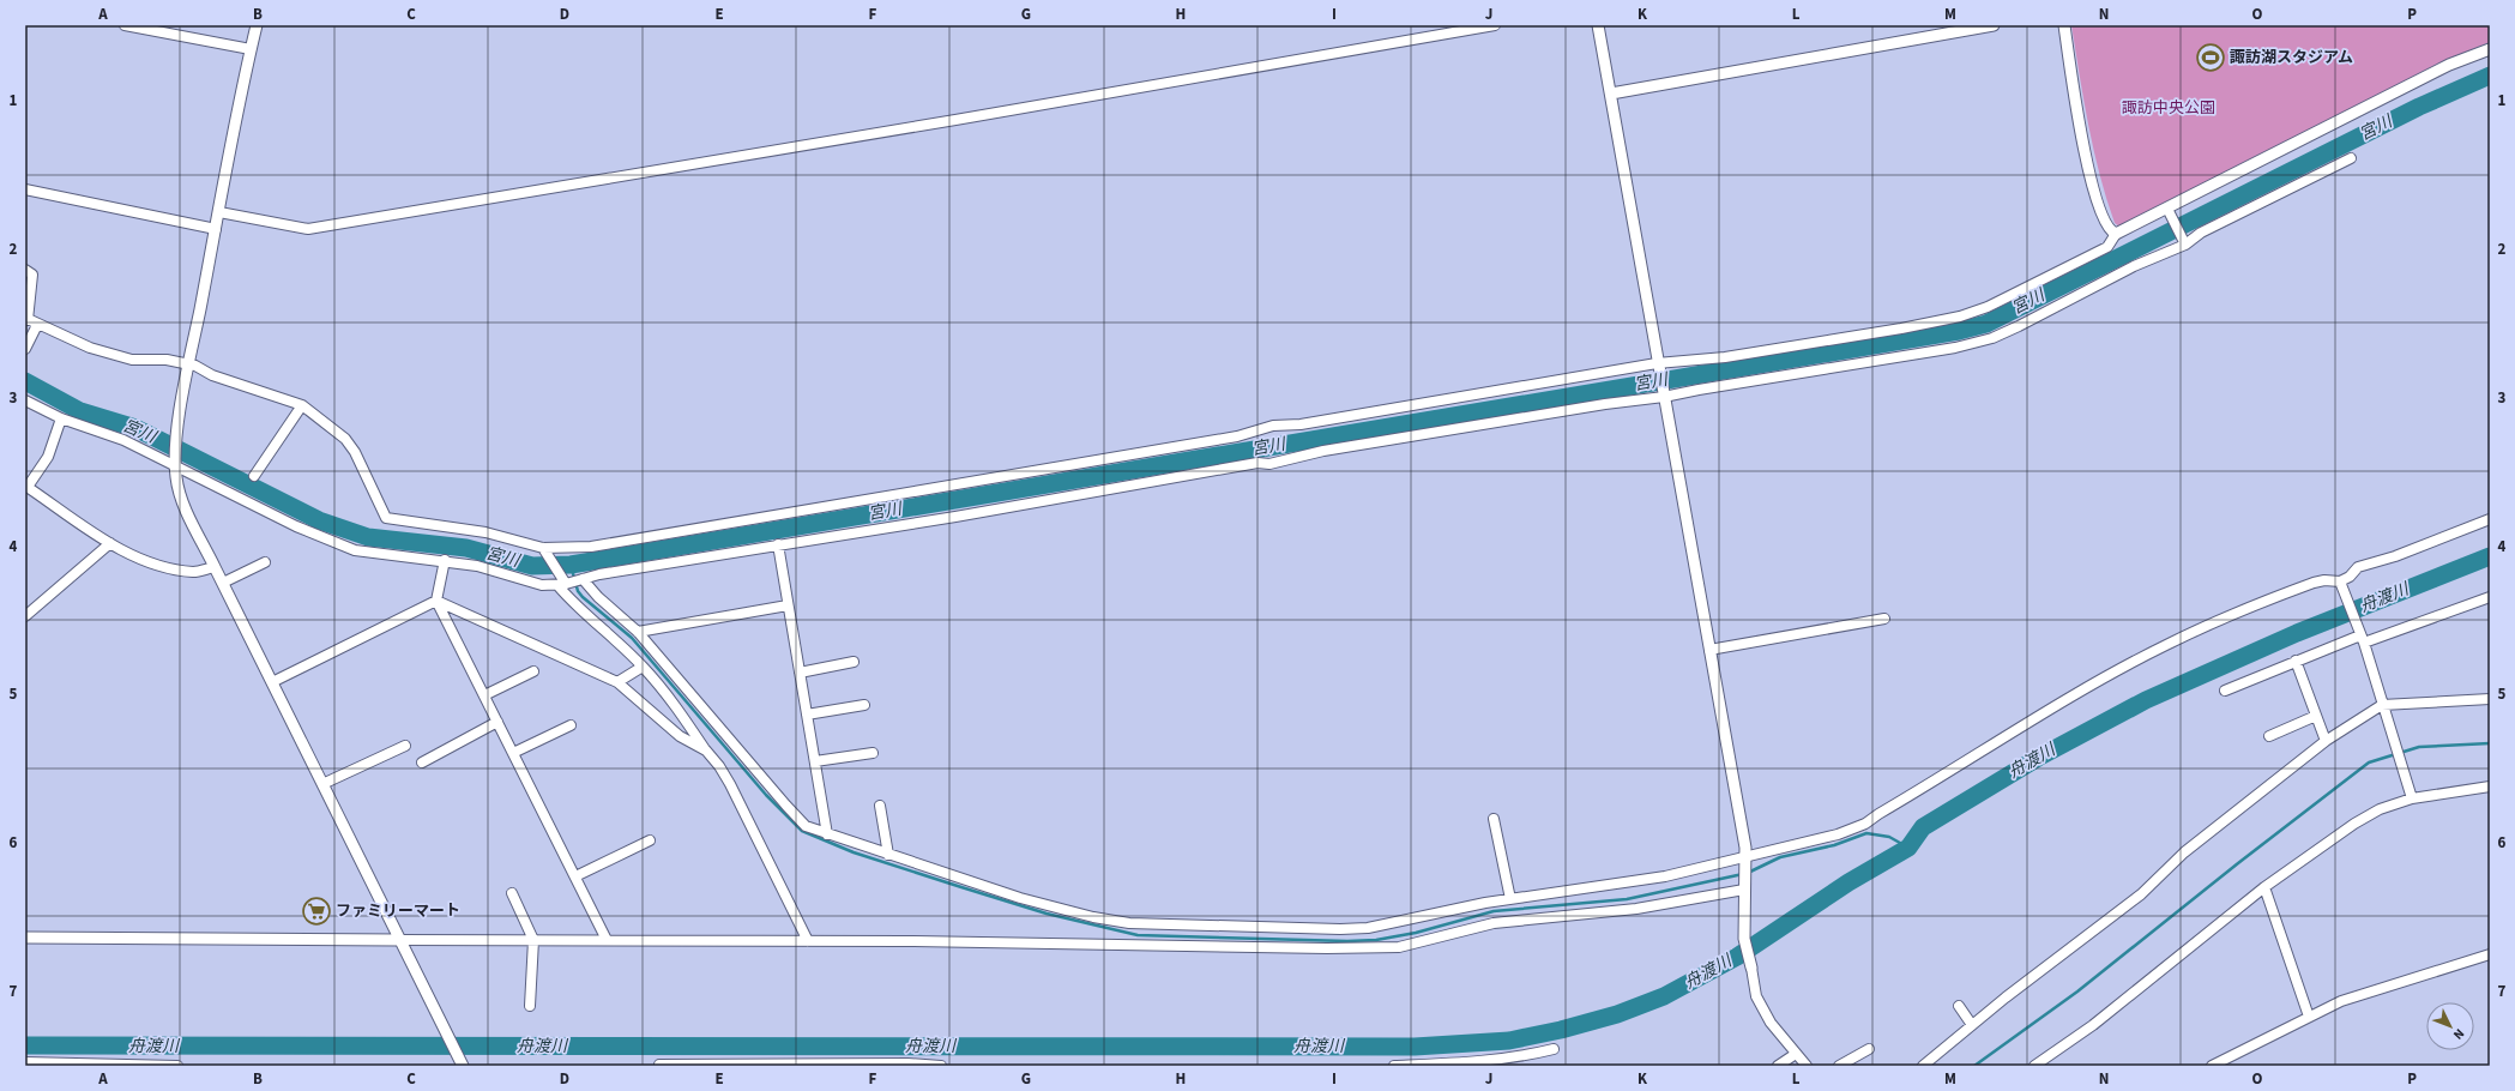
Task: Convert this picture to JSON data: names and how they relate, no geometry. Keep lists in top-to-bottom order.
{
  "water": ["宮川", "舟渡川"],
  "parks": ["諏訪中央公園"],
  "places": {
    "sports": ["諏訪湖スタジアム"],
    "supermarket": ["ファミリーマート"]
  },
  "north": "bottom right",
  "grid": {
    "columns": [
      "A",
      "B",
      "C",
      "D",
      "E",
      "F",
      "G",
      "H",
      "I",
      "J",
      "K",
      "L",
      "M",
      "N",
      "O",
      "P"
    ],
    "rows": [
      "1",
      "2",
      "3",
      "4",
      "5",
      "6",
      "7"
    ]
  }
}
